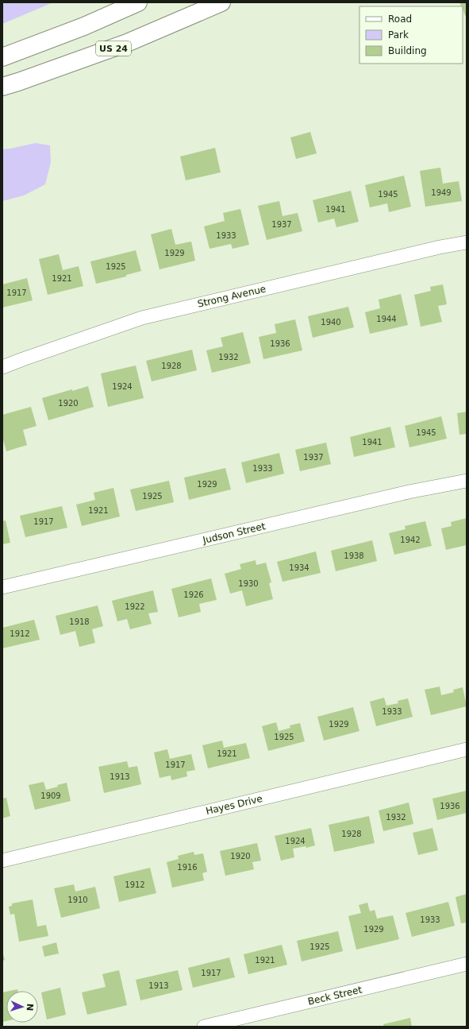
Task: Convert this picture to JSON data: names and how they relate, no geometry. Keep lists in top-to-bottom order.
{
  "streets": {
    "highway": ["US 24"],
    "street": [
      "Strong Avenue",
      "Judson Street",
      "Hayes Drive",
      "Beck Street"
    ]
  },
  "house_numbers": [
    "1949",
    "1945",
    "1941",
    "1937",
    "1933",
    "1929",
    "1925",
    "1921",
    "1917",
    "1944",
    "1940",
    "1936",
    "1932",
    "1928",
    "1924",
    "1920",
    "1945",
    "1941",
    "1937",
    "1933",
    "1929",
    "1925",
    "1921",
    "1917",
    "1942",
    "1938",
    "1934",
    "1930",
    "1926",
    "1922",
    "1918",
    "1912",
    "1933",
    "1929",
    "1925",
    "1921",
    "1917",
    "1913",
    "1909",
    "1936",
    "1932",
    "1928",
    "1924",
    "1920",
    "1916",
    "1912",
    "1910",
    "1933",
    "1929",
    "1925",
    "1921",
    "1917",
    "1913"
  ],
  "legend": ["Road", "Park", "Building"],
  "north": "right"
}
